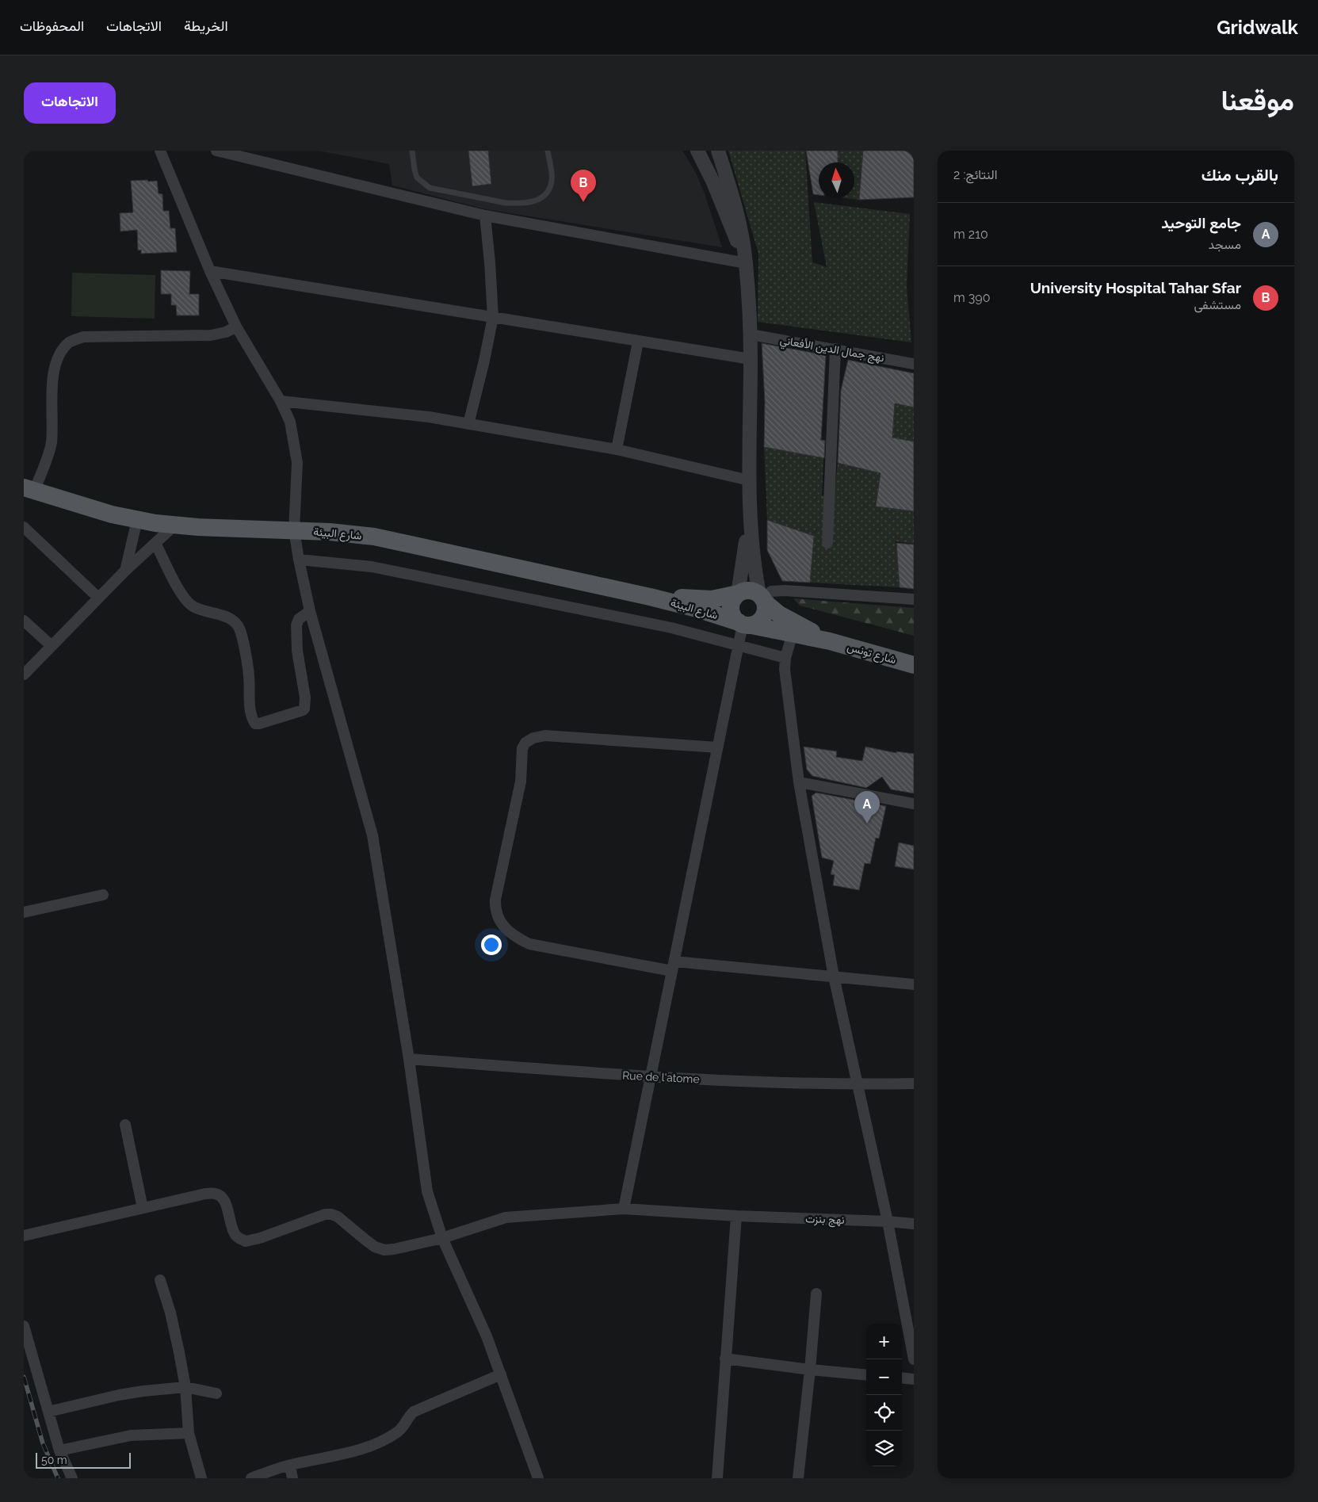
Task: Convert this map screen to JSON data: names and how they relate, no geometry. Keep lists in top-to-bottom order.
{
  "streets": {
    "main road": ["شارع البيئة", "شارع تونس"],
    "street": ["نهج جمال الدين الأفعاني", "Rue de l'atome", "نهج بنزت"]
  },
  "crossings": [
    ["شارع البيئة", "شارع تونس"]
  ],
  "scale_bar": "50 m",
  "north": "top",
  "page": {
    "header": "Gridwalk",
    "nav": ["الخريطة", "الاتجاهات", "المحفوظات"],
    "title": "موقعنا",
    "buttons": "الاتجاهات",
    "heading": ["بالقرب منك", "النتائج: 2"],
    "pins": ["B", "A"],
    "list": [
      {
        "mark": "A",
        "name": "جامع التوحيد",
        "note": "مسجد",
        "value": "210 m"
      },
      {
        "mark": "B",
        "name": "University Hospital Tahar Sfar",
        "note": "مستشفى",
        "value": "390 m"
      }
    ],
    "map_buttons": ["+", "−"],
    "scale": "50 m"
  }
}
